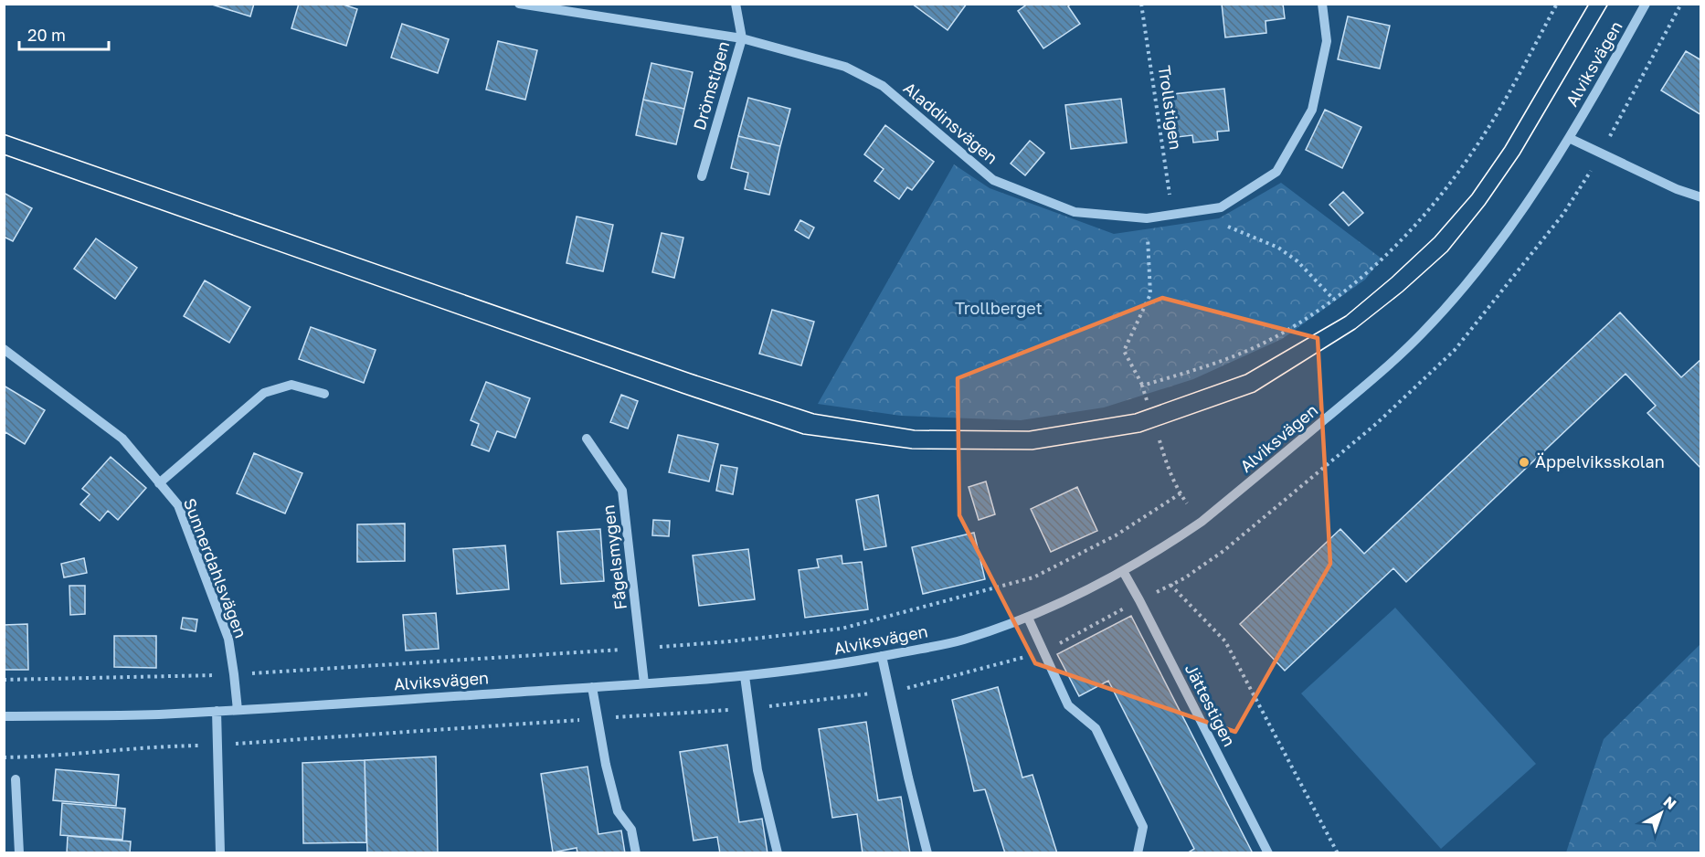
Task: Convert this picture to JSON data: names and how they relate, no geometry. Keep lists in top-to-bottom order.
{
  "streets": {
    "street": [
      "Alviksvägen",
      "Drömstigen",
      "Aladdinsvägen",
      "Fågelsmygen",
      "Sunnerdahlsvägen",
      "Jättestigen"
    ],
    "path": ["Trollstigen"]
  },
  "crossings": [
    ["Alviksvägen", "Fågelsmygen"],
    ["Alviksvägen", "Sunnerdahlsvägen"],
    ["Alviksvägen", "Jättestigen"],
    ["Drömstigen", "Aladdinsvägen"],
    ["Trollstigen", "Aladdinsvägen"]
  ],
  "parks": ["Trollberget"],
  "places": ["Äppelviksskolan"],
  "scale_bar": "20 m",
  "north": "top right"
}
